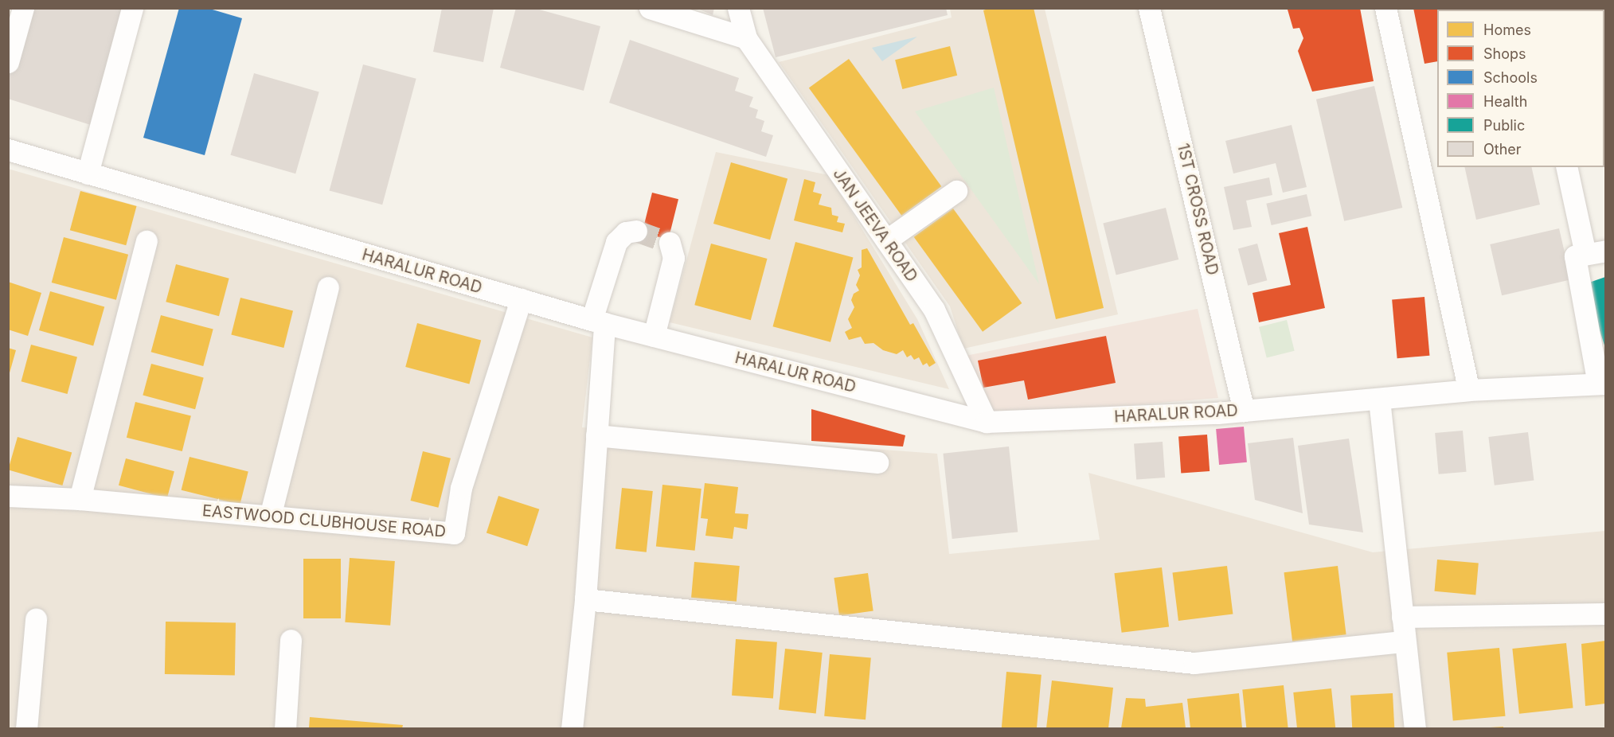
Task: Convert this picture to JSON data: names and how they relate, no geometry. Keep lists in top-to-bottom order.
{
  "streets": {
    "street": [
      "1ST CROSS ROAD",
      "JAN JEEVA ROAD",
      "HARALUR ROAD",
      "EASTWOOD CLUBHOUSE ROAD"
    ]
  },
  "crossings": [
    ["1ST CROSS ROAD", "HARALUR ROAD"],
    ["JAN JEEVA ROAD", "HARALUR ROAD"],
    ["HARALUR ROAD", "EASTWOOD CLUBHOUSE ROAD"]
  ],
  "legend": [
    "Homes",
    "Shops",
    "Schools",
    "Health",
    "Public",
    "Other"
  ]
}
